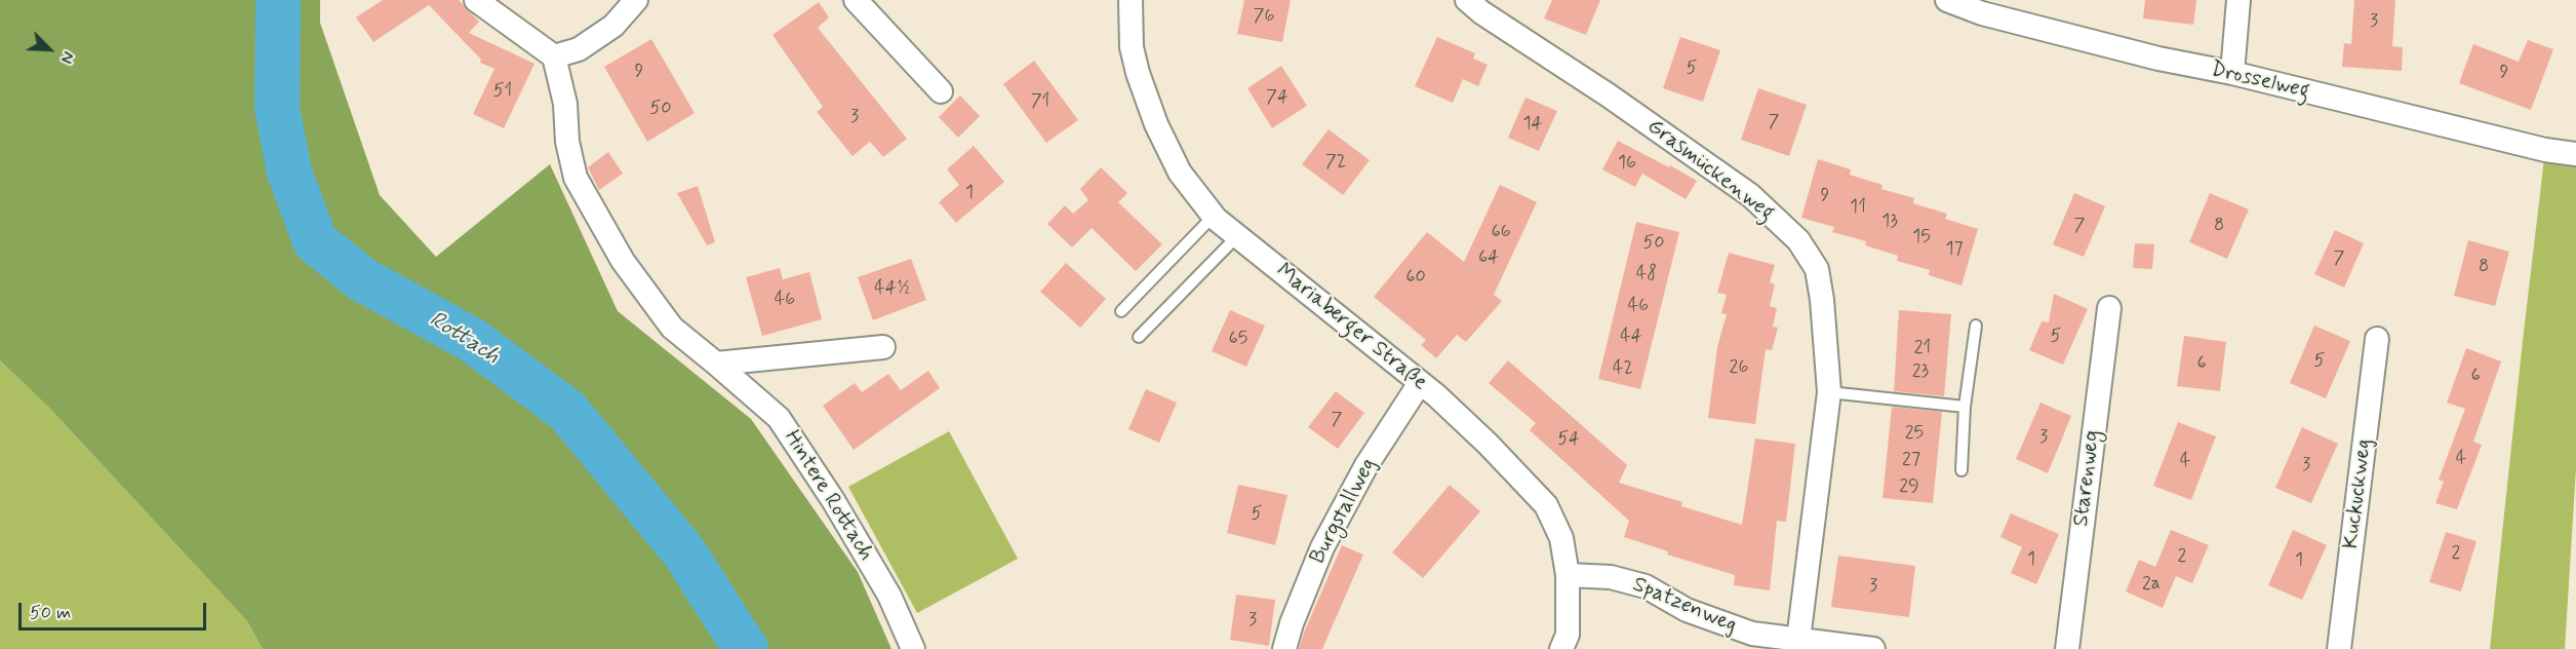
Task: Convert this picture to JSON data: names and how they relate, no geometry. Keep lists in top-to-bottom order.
{
  "streets": {
    "street": [
      "Drosselweg",
      "Grasmückenweg",
      "Mariaberger Straße",
      "Starenweg",
      "Kuckuckweg",
      "Hintere Rottach",
      "Burgstallweg",
      "Spatzenweg"
    ]
  },
  "crossings": [
    ["Grasmückenweg", "Spatzenweg"],
    ["Mariaberger Straße", "Burgstallweg"],
    ["Mariaberger Straße", "Spatzenweg"]
  ],
  "water": ["Rottach"],
  "house_numbers": [
    "76",
    "3",
    "5",
    "9",
    "9",
    "51",
    "74",
    "71",
    "50",
    "3",
    "7",
    "14",
    "72",
    "16",
    "1",
    "9",
    "11",
    "13",
    "7",
    "8",
    "66",
    "15",
    "50",
    "17",
    "64",
    "7",
    "8",
    "48",
    "60",
    "44½",
    "46",
    "46",
    "44",
    "5",
    "65",
    "21",
    "5",
    "6",
    "26",
    "42",
    "23",
    "6",
    "7",
    "25",
    "3",
    "54",
    "4",
    "27",
    "4",
    "3",
    "29",
    "5",
    "2",
    "2",
    "1",
    "1",
    "2a",
    "3",
    "3"
  ],
  "scale_bar": "50 m",
  "north": "bottom right"
}
